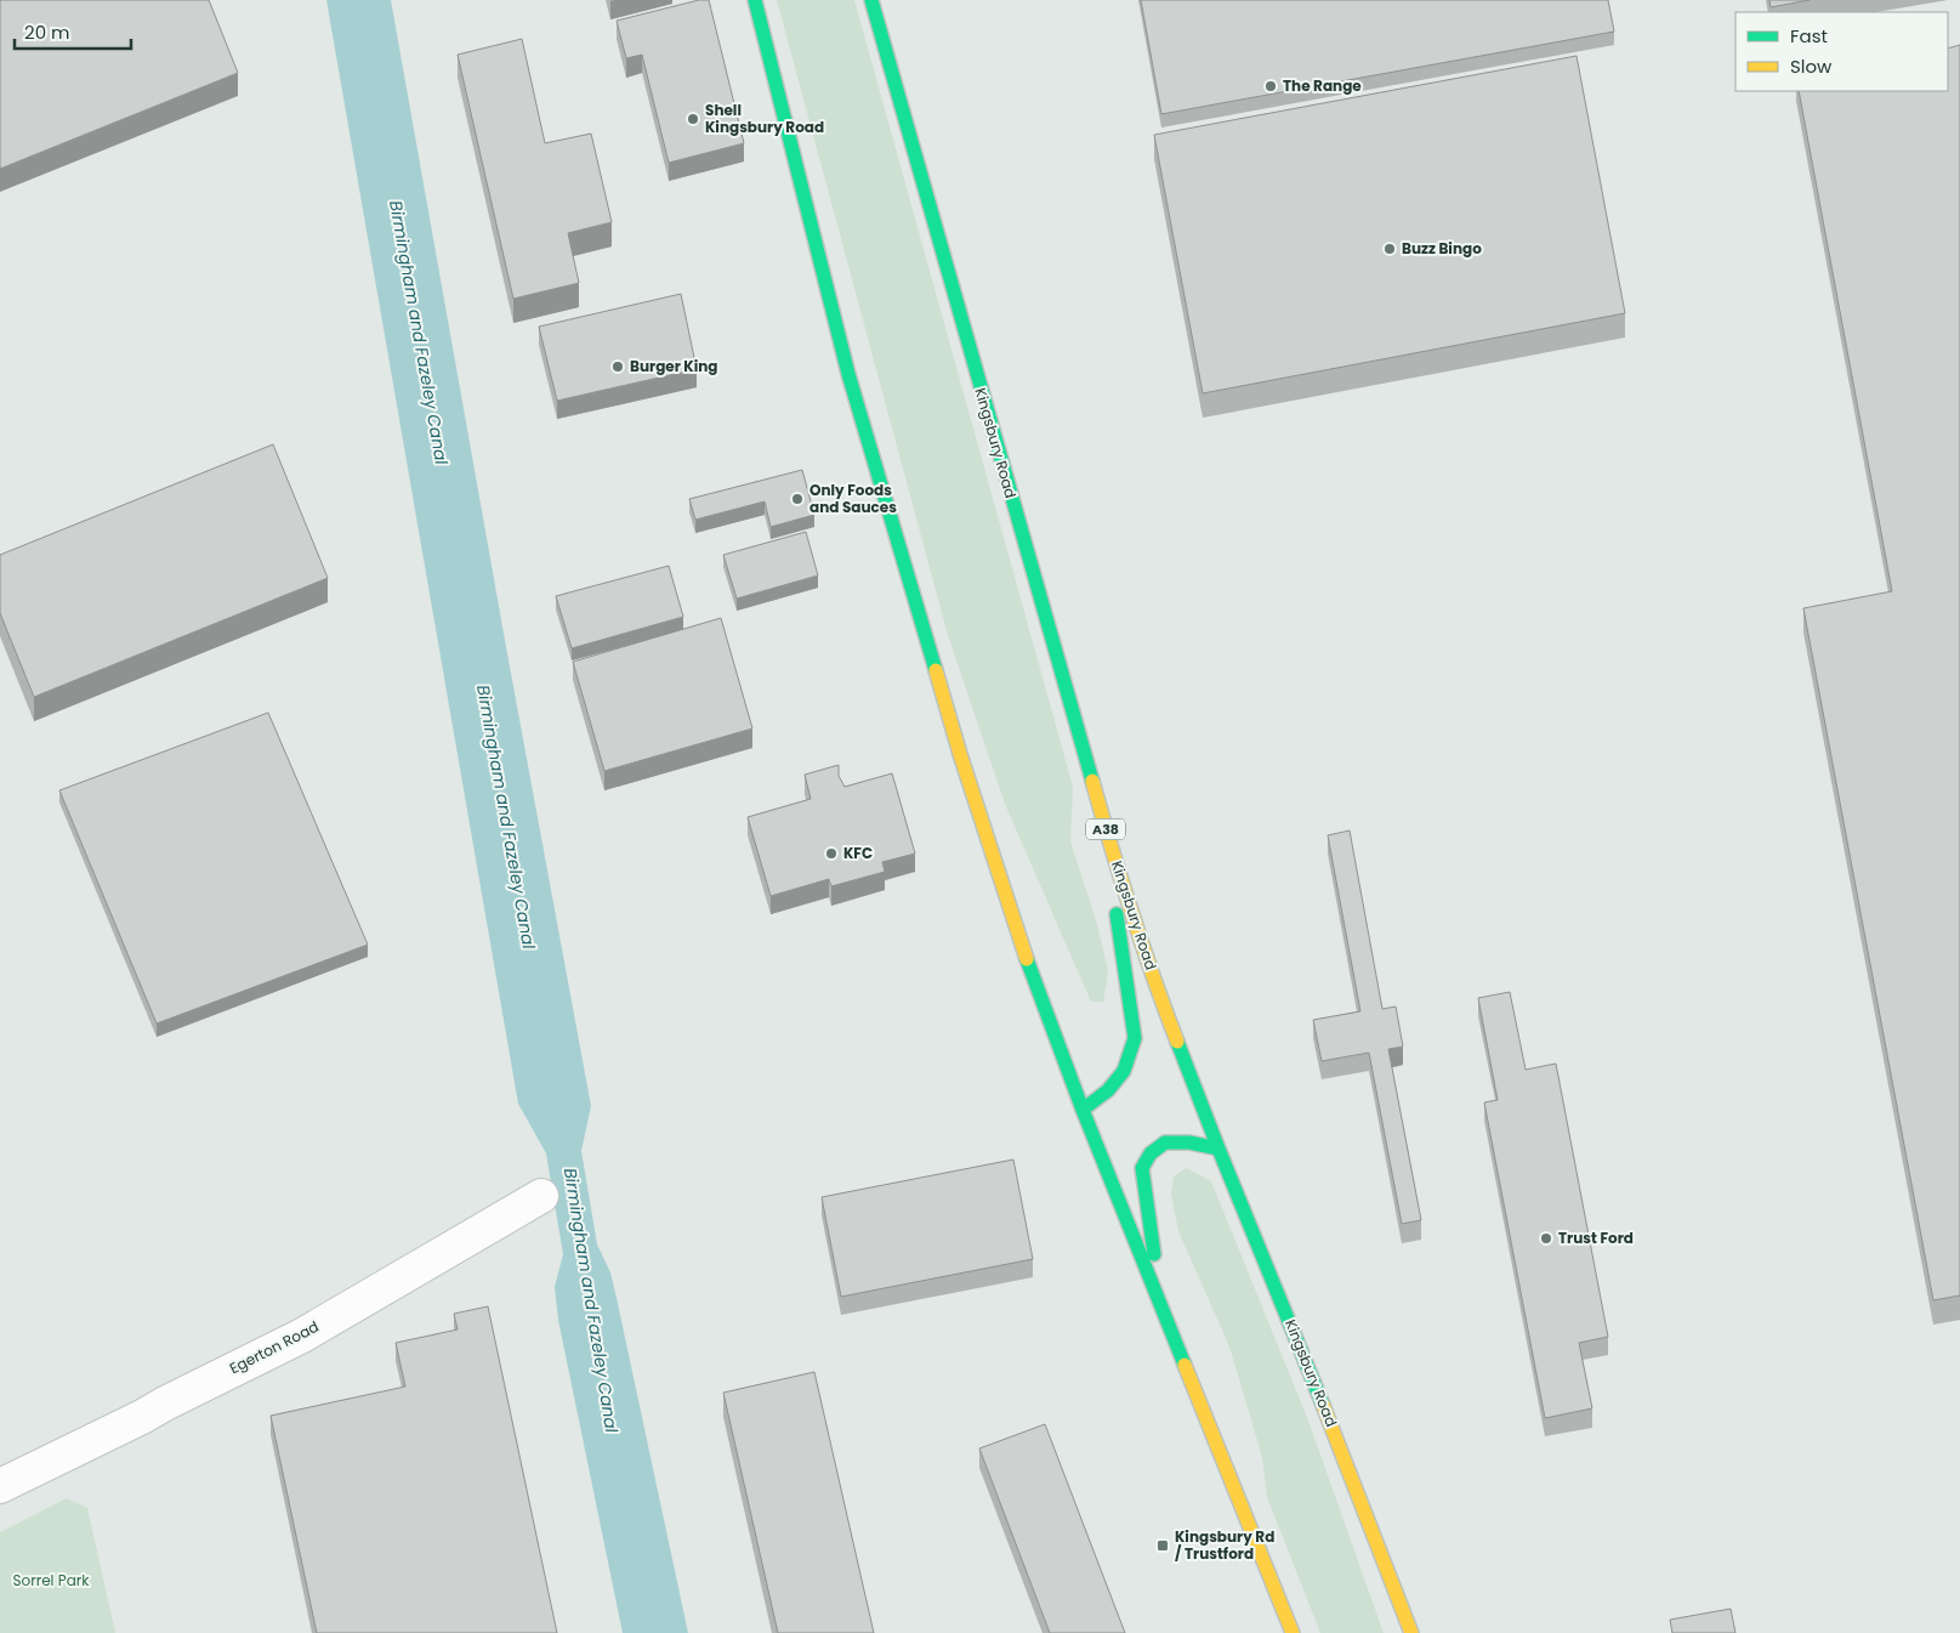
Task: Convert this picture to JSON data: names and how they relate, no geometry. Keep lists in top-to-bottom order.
{
  "streets": {
    "highway": ["Kingsbury Road", "A38"],
    "street": ["Egerton Road"]
  },
  "water": ["Birmingham and Fazeley Canal"],
  "parks": ["Sorrel Park"],
  "places": {
    "other": [
      "The Range",
      "Shell Kingsbury Road",
      "Buzz Bingo",
      "Burger King",
      "Only Foods and Sauces",
      "KFC",
      "Trust Ford"
    ],
    "transit": ["Kingsbury Rd / Trustford"]
  },
  "legend": ["Fast", "Slow"],
  "scale_bar": "20 m"
}
